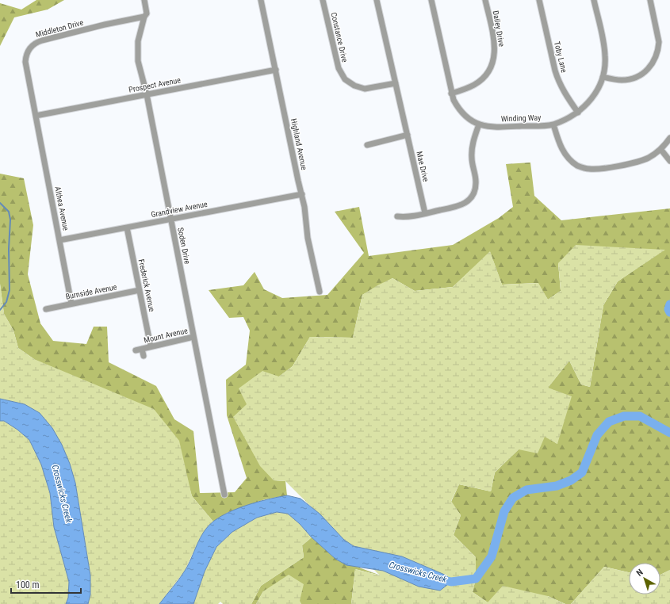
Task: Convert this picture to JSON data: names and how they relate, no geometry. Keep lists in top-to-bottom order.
{
  "streets": {
    "street": [
      "Middleton Drive",
      "Dailey Drive",
      "Constance Drive",
      "Toby Lane",
      "Prospect Avenue",
      "Winding Way",
      "Highland Avenue",
      "Mae Drive",
      "Althea Avenue",
      "Grandview Avenue",
      "Soden Drive",
      "Frederick Avenue",
      "Burnside Avenue",
      "Mount Avenue"
    ]
  },
  "crossings": [
    ["Middleton Drive", "Prospect Avenue"],
    ["Middleton Drive", "Althea Avenue"],
    ["Middleton Drive", "Soden Drive"],
    ["Dailey Drive", "Winding Way"],
    ["Constance Drive", "Mae Drive"],
    ["Toby Lane", "Winding Way"],
    ["Prospect Avenue", "Highland Avenue"],
    ["Prospect Avenue", "Althea Avenue"],
    ["Prospect Avenue", "Soden Drive"],
    ["Highland Avenue", "Grandview Avenue"],
    ["Althea Avenue", "Grandview Avenue"],
    ["Althea Avenue", "Burnside Avenue"],
    ["Grandview Avenue", "Soden Drive"],
    ["Grandview Avenue", "Frederick Avenue"],
    ["Soden Drive", "Mount Avenue"],
    ["Frederick Avenue", "Burnside Avenue"],
    ["Frederick Avenue", "Mount Avenue"]
  ],
  "water": ["Crosswicks Creek"],
  "scale_bar": "100 m",
  "north": "top left"
}
